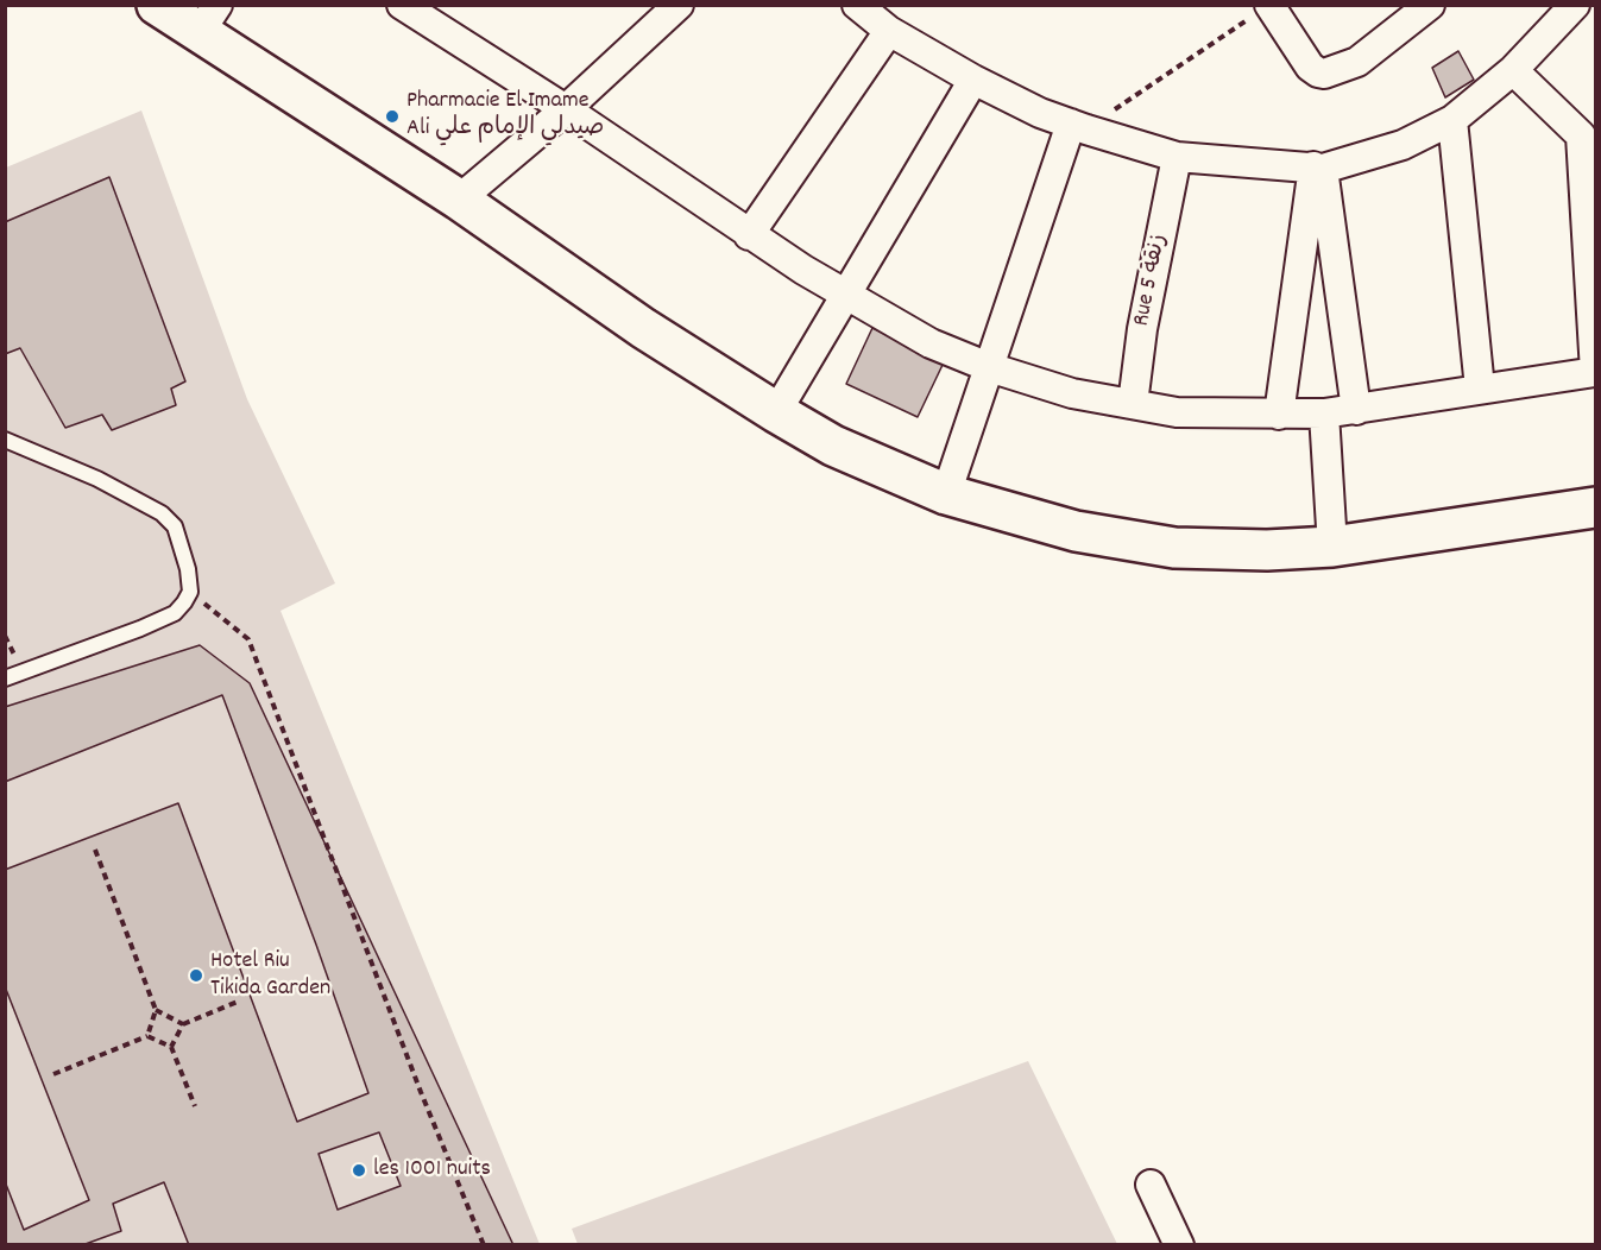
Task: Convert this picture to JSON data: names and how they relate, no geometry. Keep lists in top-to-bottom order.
{
  "streets": {
    "street": ["Rue 5 زنقة"]
  },
  "places": ["Pharmacie El Imame Ali صيدلي الإمام علي", "Hotel Riu Tikida Garden", "les 1001 nuits"]
}
